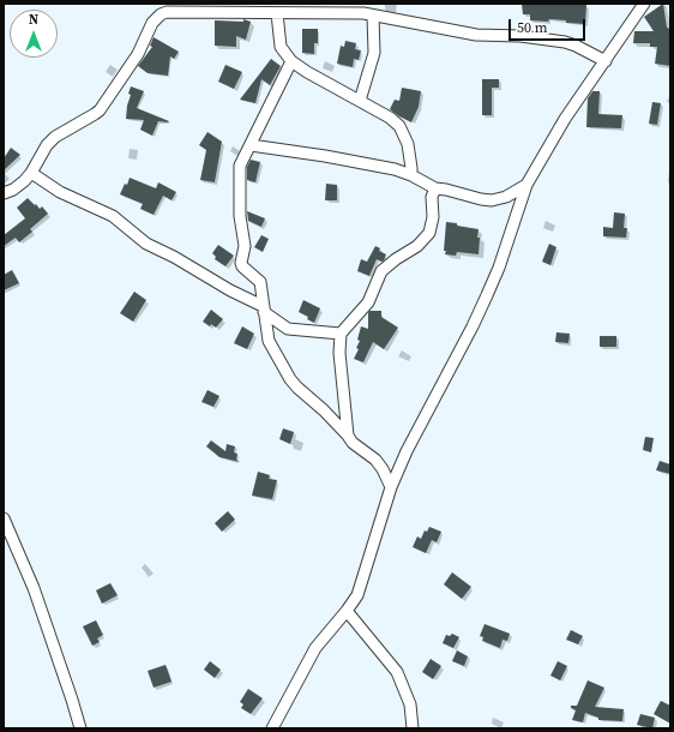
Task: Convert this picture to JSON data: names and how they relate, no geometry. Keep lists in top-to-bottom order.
{
  "scale_bar": "50 m",
  "north": "top"
}
